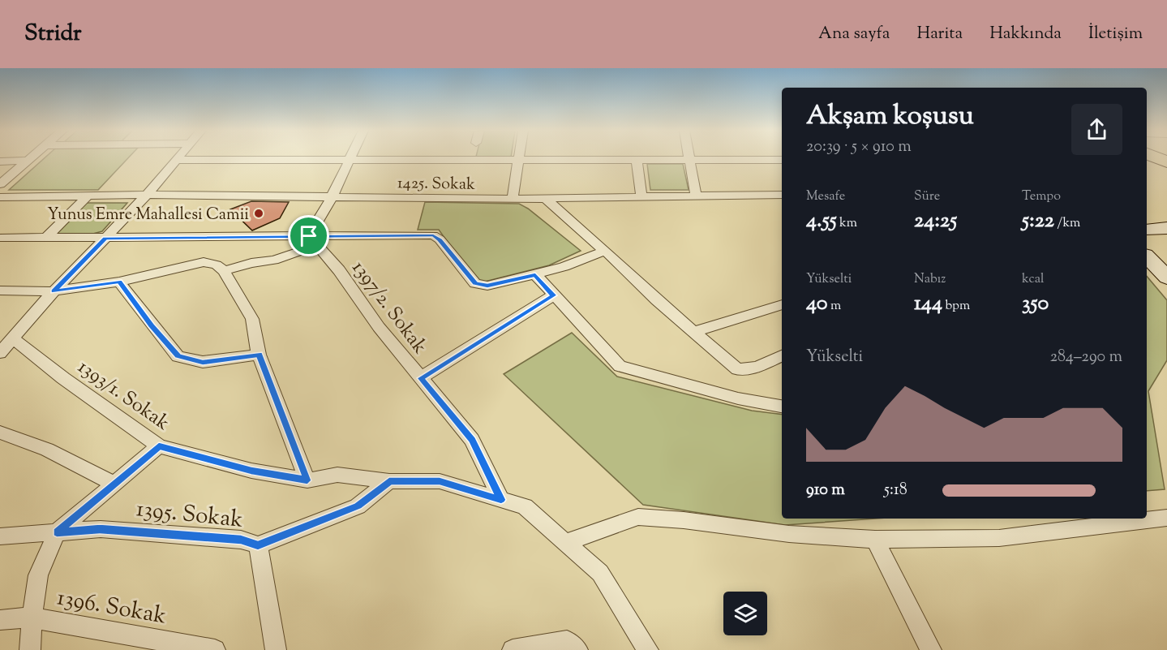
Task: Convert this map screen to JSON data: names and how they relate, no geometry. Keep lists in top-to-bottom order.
{
  "streets": {
    "street": [
      "1425. Sokak",
      "1397/2. Sokak",
      "1393/1. Sokak",
      "1395. Sokak",
      "1396. Sokak"
    ]
  },
  "places": ["Yunus Emre Mahallesi Camii"],
  "page": {
    "header": "Stridr",
    "nav": [
      "Ana sayfa",
      "Harita",
      "Hakkında",
      "İletişim"
    ],
    "heading": ["Akşam koşusu", "20:39 · 5 × 910 m"],
    "stats": [
      ["Mesafe", "4.55 km"],
      ["Süre", "24:25"],
      ["Tempo", "5:22 /km"],
      ["Yükselti", "40 m"],
      ["Nabız", "144 bpm"],
      ["kcal", "350"]
    ],
    "chart": ["Yükselti", "284–290 m"],
    "list": [
      {
        "name": "910 m",
        "note": "5:18"
      }
    ]
  }
}
